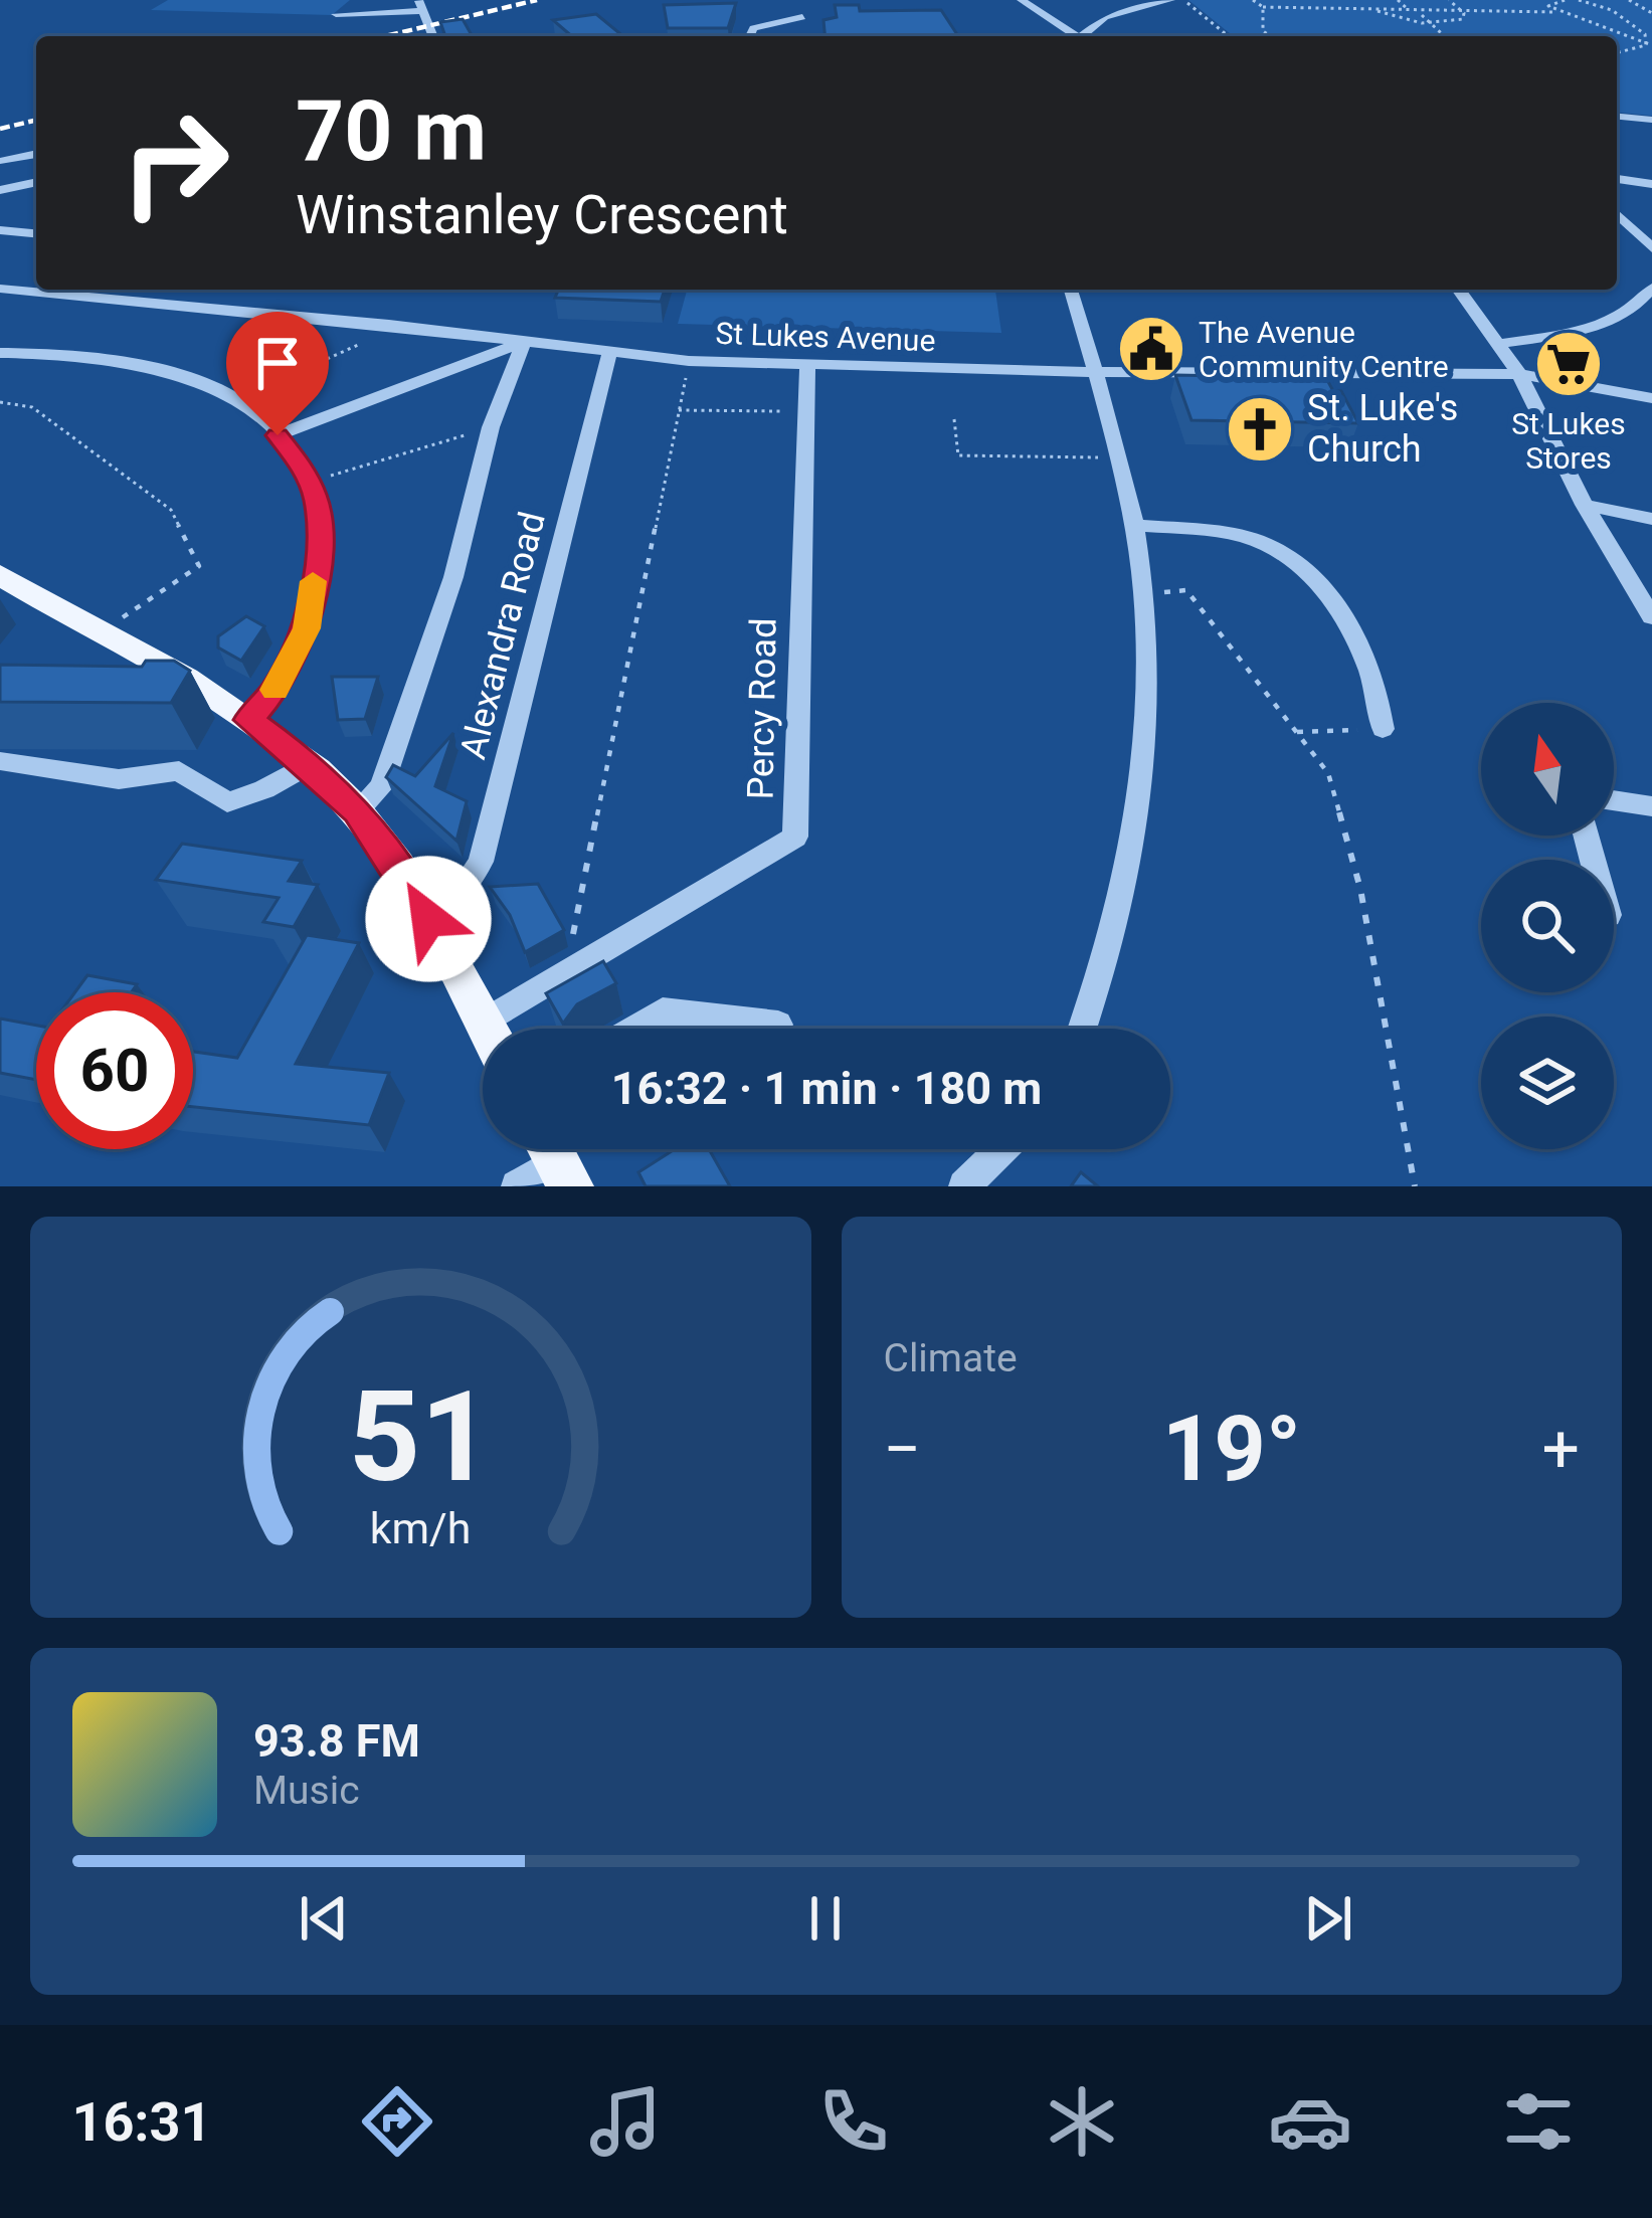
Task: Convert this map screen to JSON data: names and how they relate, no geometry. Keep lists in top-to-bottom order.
{
  "streets": {
    "street": ["St Lukes Avenue", "Alexandra Road", "Percy Road"]
  },
  "crossings": [
    ["St Lukes Avenue", "Alexandra Road"],
    ["St Lukes Avenue", "Percy Road"]
  ],
  "places": {
    "public building": ["The Avenue Community Centre"],
    "supermarket": ["St Lukes Stores"],
    "church": ["St. Luke's Church"]
  },
  "north": "top",
  "page": {
    "turn": ["70 m", "Winstanley Crescent"],
    "limit": "60",
    "trip": "16:32 · 1 min · 180 m",
    "tile": "Climate",
    "heat": ["−", "19°", "+"],
    "song": ["93.8 FM", "Music"],
    "tabs": "16:31",
    "gauge": ["51", "km/h"]
  }
}
